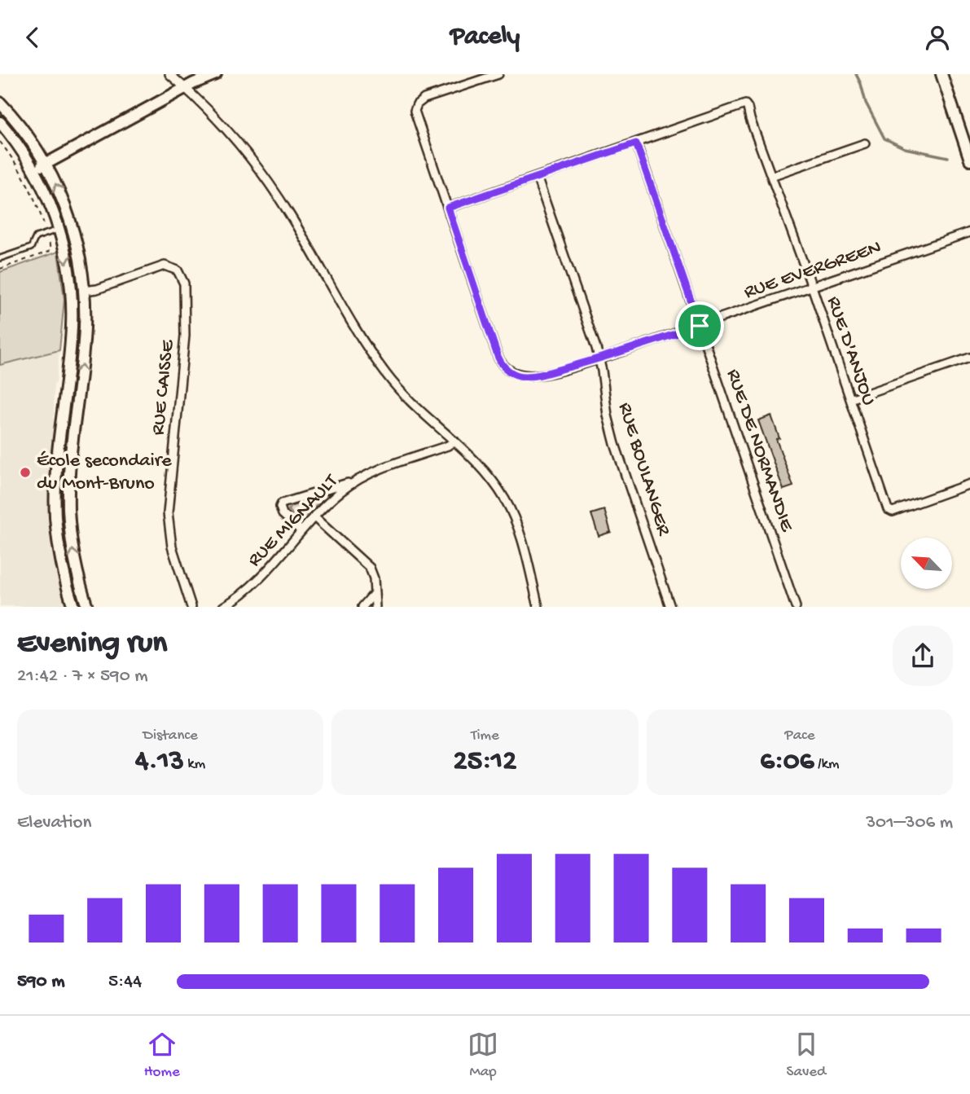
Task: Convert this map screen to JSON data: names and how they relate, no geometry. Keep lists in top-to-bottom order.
{
  "streets": {
    "street": [
      "RUE EVERGREEN",
      "RUE D'ANJOU",
      "RUE CAISSE",
      "RUE DE NORMANDIE",
      "RUE BOULANGER",
      "RUE MIGNAULT"
    ]
  },
  "crossings": [
    ["RUE EVERGREEN", "RUE D'ANJOU"],
    ["RUE EVERGREEN", "RUE DE NORMANDIE"],
    ["RUE EVERGREEN", "RUE BOULANGER"],
    ["RUE D'ANJOU", "RUE DE NORMANDIE"]
  ],
  "places": ["École secondaire du Mont-Bruno"],
  "north": "top left",
  "page": {
    "header": "Pacely",
    "heading": ["Evening run", "21:42 · 7 × 590 m"],
    "stats": [
      ["Distance", "4.13 km"],
      ["Time", "25:12"],
      ["Pace", "6:06 /km"]
    ],
    "chart": ["Elevation", "301–306 m"],
    "list": [
      {
        "name": "590 m",
        "note": "5:44"
      }
    ],
    "tabs": ["Home", "Map", "Saved"]
  }
}
